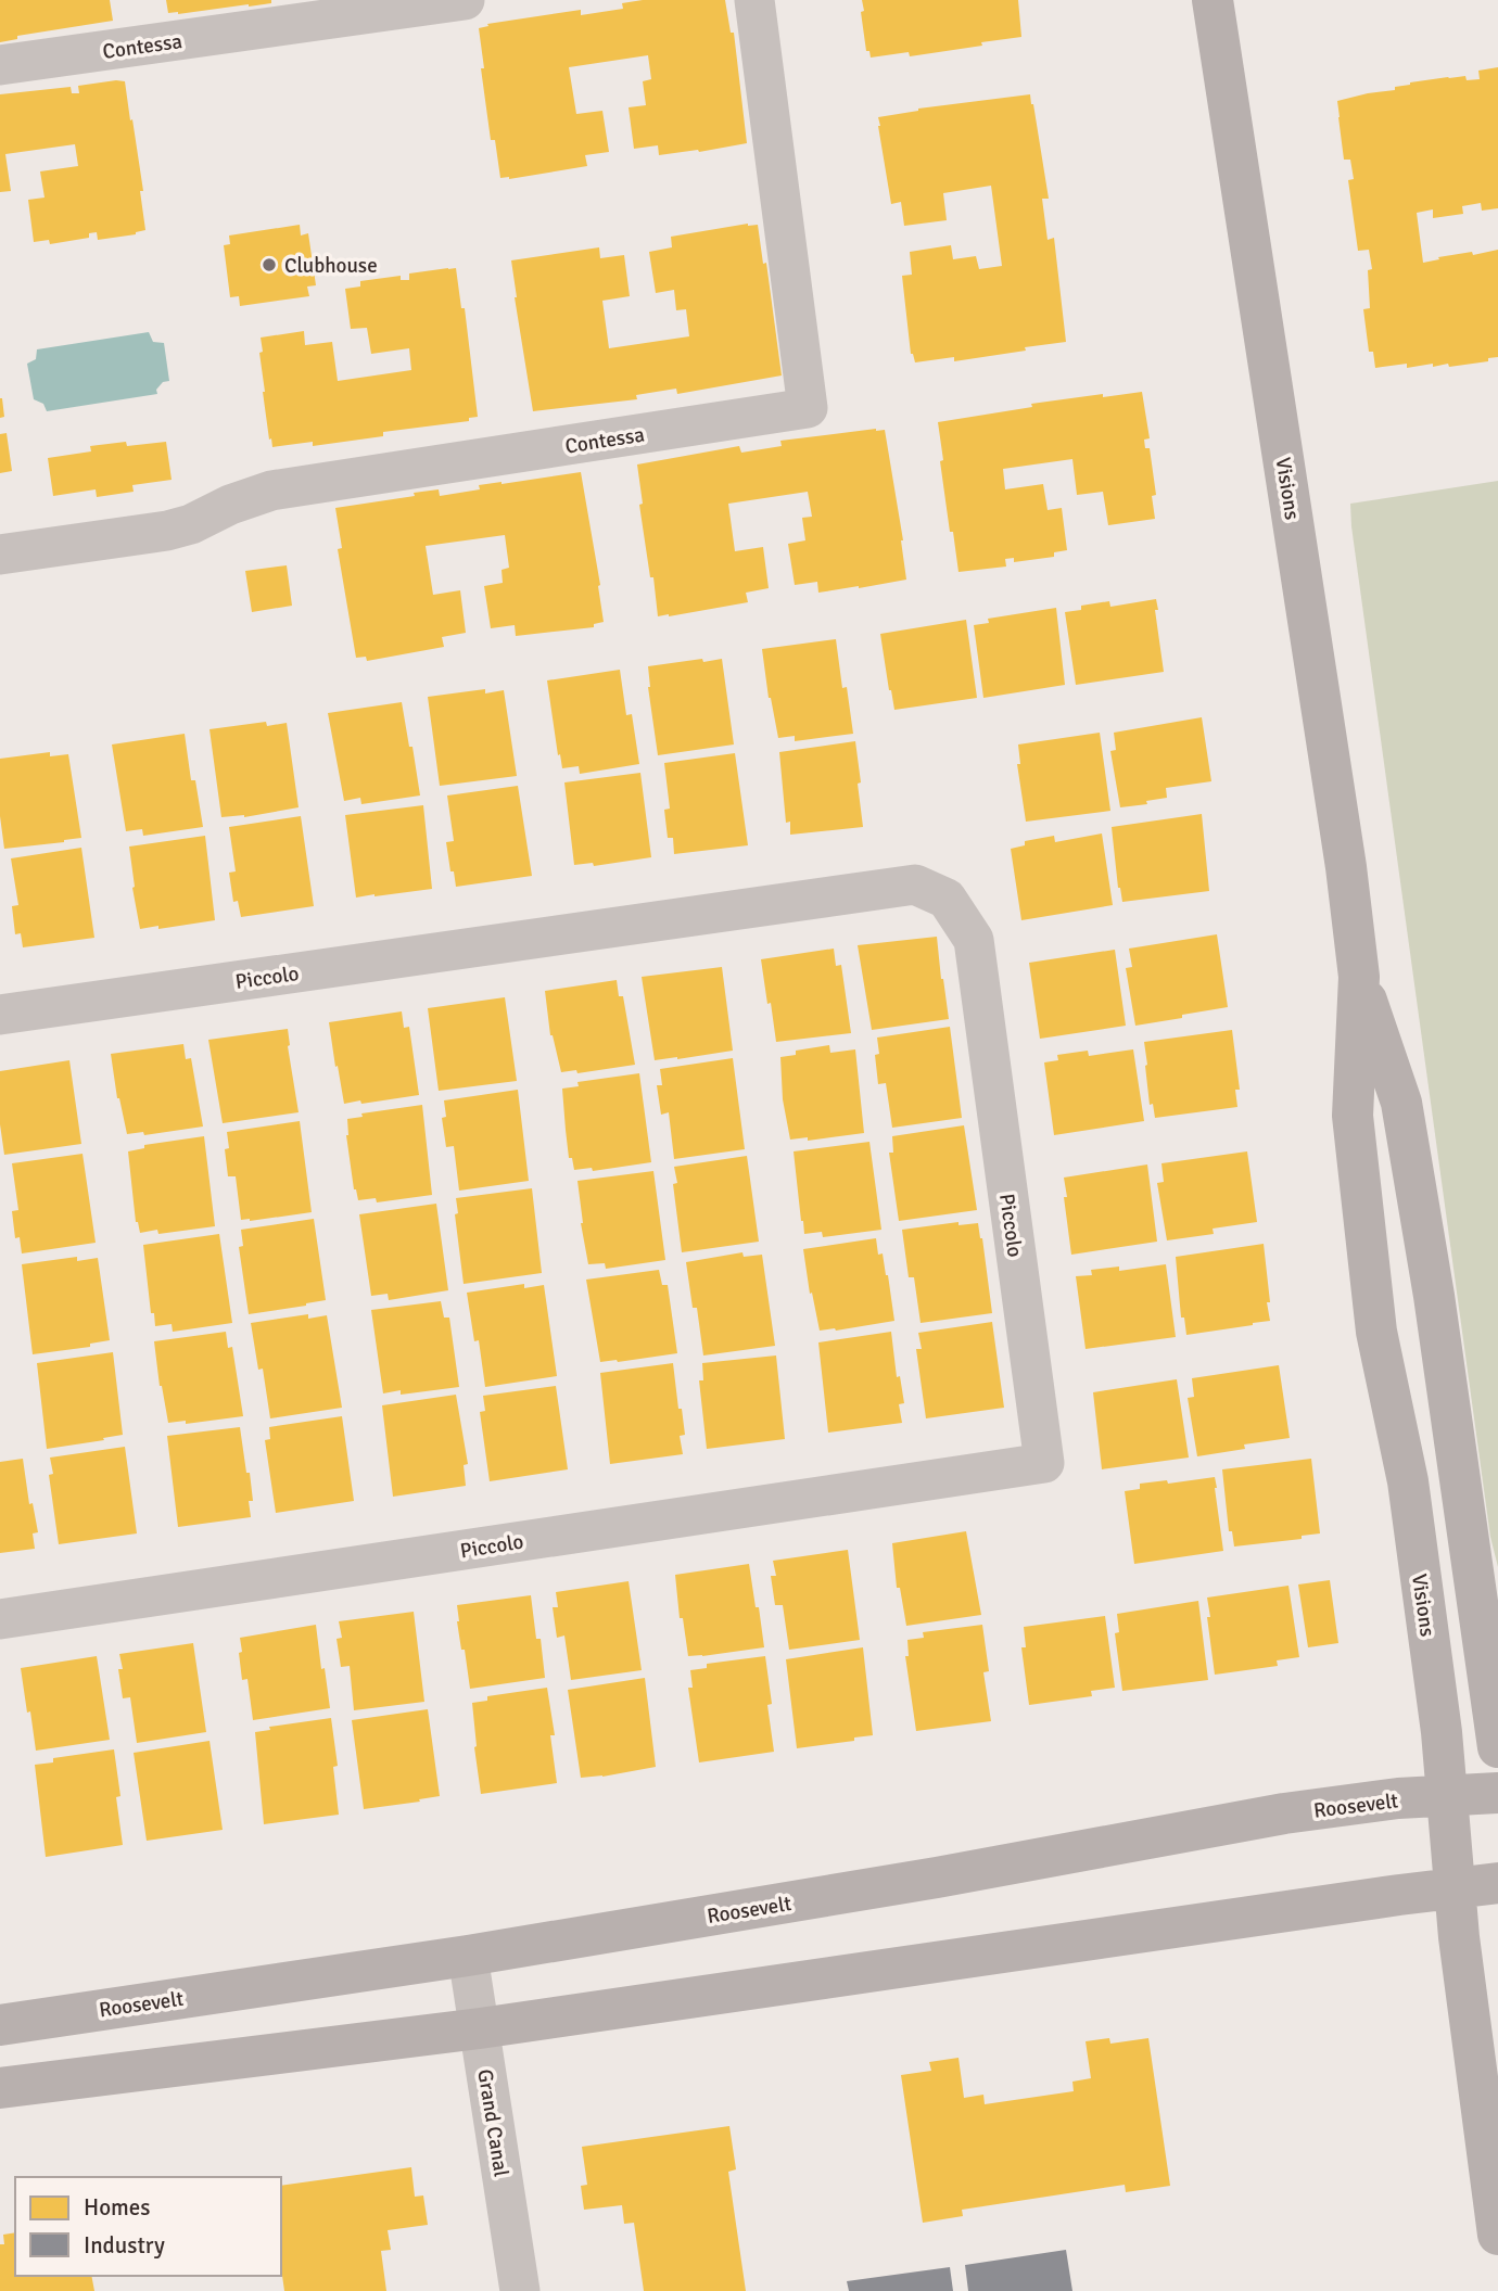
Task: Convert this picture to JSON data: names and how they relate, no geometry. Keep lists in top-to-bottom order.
{
  "streets": {
    "street": [
      "Contessa",
      "Visions",
      "Piccolo",
      "Roosevelt",
      "Grand Canal"
    ]
  },
  "crossings": [
    ["Visions", "Roosevelt"],
    ["Roosevelt", "Grand Canal"]
  ],
  "places": ["Clubhouse"],
  "legend": ["Homes", "Industry"]
}
